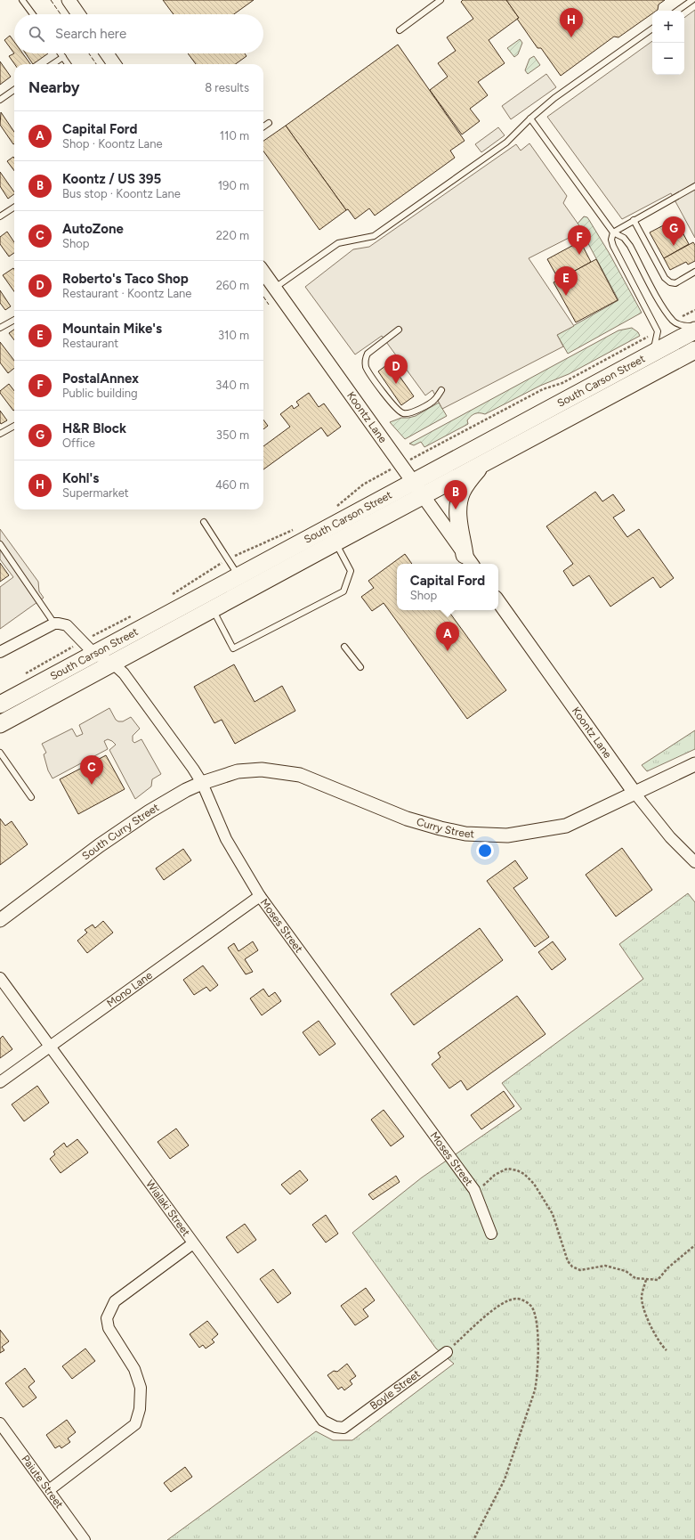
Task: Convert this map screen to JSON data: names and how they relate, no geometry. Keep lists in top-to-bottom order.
{
  "streets": {
    "main road": ["South Carson Street"],
    "street": [
      "Koontz Lane",
      "Curry Street",
      "South Curry Street",
      "Moses Street",
      "Mono Lane",
      "Wialaki Street",
      "Boyle Street",
      "Paiute Street"
    ]
  },
  "crossings": [
    ["South Carson Street", "Koontz Lane"],
    ["South Carson Street", "Moses Street"],
    ["Koontz Lane", "Curry Street"],
    ["Curry Street", "South Curry Street"],
    ["South Curry Street", "Moses Street"],
    ["Moses Street", "Mono Lane"],
    ["Mono Lane", "Wialaki Street"],
    ["Wialaki Street", "Boyle Street"]
  ],
  "page": {
    "pins": [
      "H",
      "G",
      "F",
      "E",
      "D",
      "B",
      "A",
      "C"
    ],
    "map_buttons": ["+", "−"],
    "search": "Search here",
    "heading": ["Nearby", "8 results"],
    "list": [
      {
        "mark": "A",
        "name": "Capital Ford",
        "note": "Shop · Koontz Lane",
        "value": "110 m"
      },
      {
        "mark": "B",
        "name": "Koontz / US 395",
        "note": "Bus stop · Koontz Lane",
        "value": "190 m"
      },
      {
        "mark": "C",
        "name": "AutoZone",
        "note": "Shop",
        "value": "220 m"
      },
      {
        "mark": "D",
        "name": "Roberto's Taco Shop",
        "note": "Restaurant · Koontz Lane",
        "value": "260 m"
      },
      {
        "mark": "E",
        "name": "Mountain Mike's",
        "note": "Restaurant",
        "value": "310 m"
      },
      {
        "mark": "F",
        "name": "PostalAnnex",
        "note": "Public building",
        "value": "340 m"
      },
      {
        "mark": "G",
        "name": "H&R Block",
        "note": "Office",
        "value": "350 m"
      },
      {
        "mark": "H",
        "name": "Kohl's",
        "note": "Supermarket",
        "value": "460 m"
      }
    ],
    "popup": ["Capital Ford", "Shop"]
  }
}
